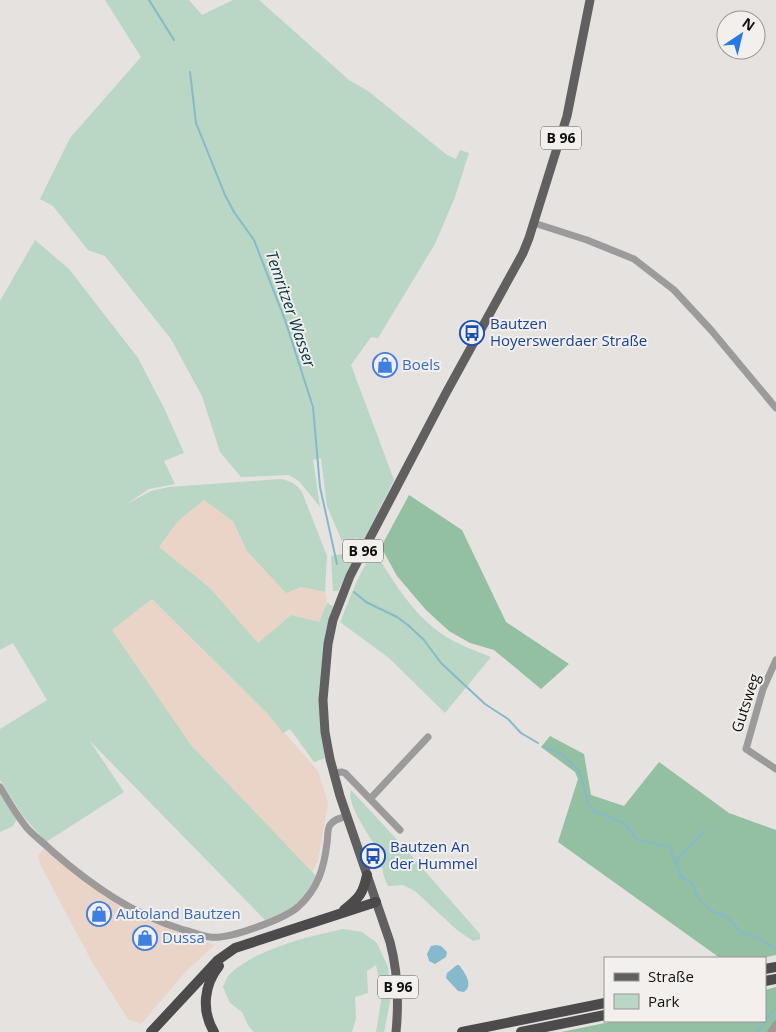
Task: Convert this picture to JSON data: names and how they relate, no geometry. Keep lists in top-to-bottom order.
{
  "streets": {
    "main road": ["B 96"],
    "street": ["Gutsweg"]
  },
  "water": ["Temritzer Wasser"],
  "places": {
    "bus stop": ["Bautzen Hoyerswerdaer Straße", "Bautzen An der Hummel"],
    "shop": ["Boels", "Autoland Bautzen", "Dussa"]
  },
  "legend": ["Straße", "Park"],
  "north": "top right"
}
